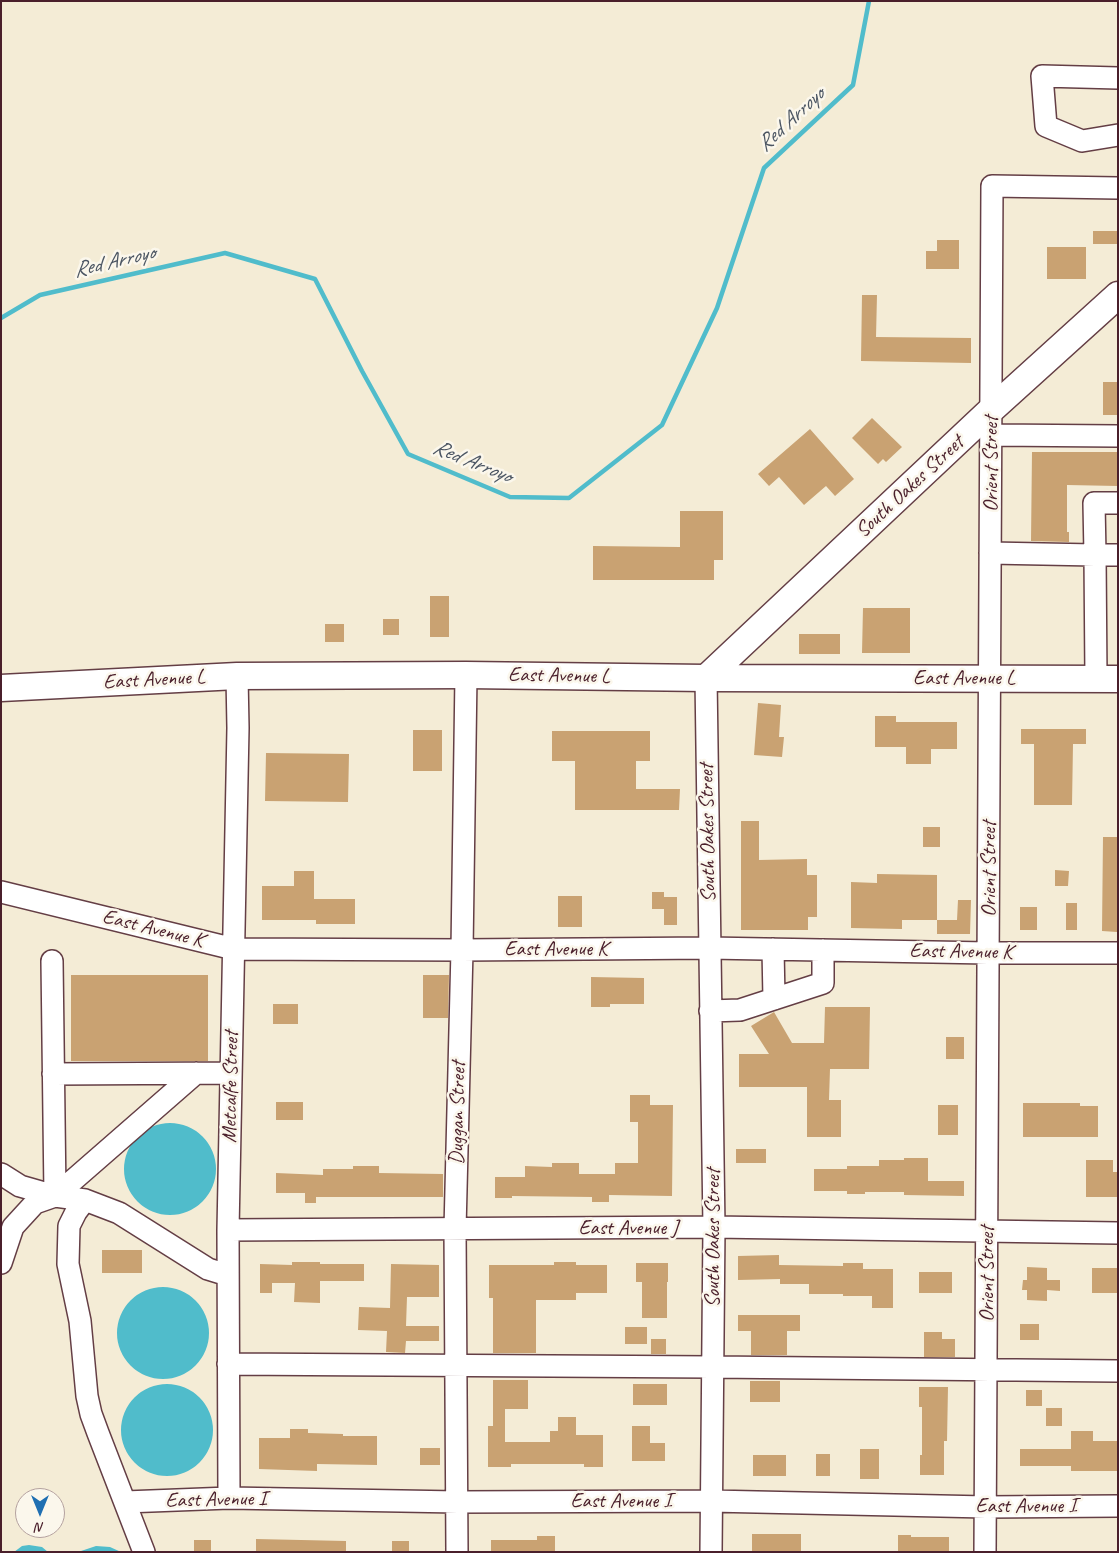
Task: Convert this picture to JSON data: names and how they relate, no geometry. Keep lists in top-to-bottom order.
{
  "streets": {
    "main road": ["South Oakes Street", "East Avenue L"],
    "street": [
      "Orient Street",
      "East Avenue K",
      "Metcalfe Street",
      "Duggan Street",
      "East Avenue J",
      "East Avenue I"
    ]
  },
  "crossings": [
    ["Orient Street", "South Oakes Street"],
    ["Orient Street", "East Avenue L"],
    ["Orient Street", "East Avenue K"],
    ["Orient Street", "East Avenue J"],
    ["Orient Street", "East Avenue I"],
    ["South Oakes Street", "East Avenue L"],
    ["South Oakes Street", "East Avenue K"],
    ["South Oakes Street", "East Avenue J"],
    ["South Oakes Street", "East Avenue I"],
    ["East Avenue L", "Metcalfe Street"],
    ["East Avenue L", "Duggan Street"],
    ["East Avenue K", "Metcalfe Street"],
    ["East Avenue K", "Duggan Street"],
    ["Metcalfe Street", "East Avenue J"],
    ["Metcalfe Street", "East Avenue I"],
    ["Duggan Street", "East Avenue J"],
    ["Duggan Street", "East Avenue I"]
  ],
  "water": ["Red Arroyo"],
  "north": "bottom"
}
